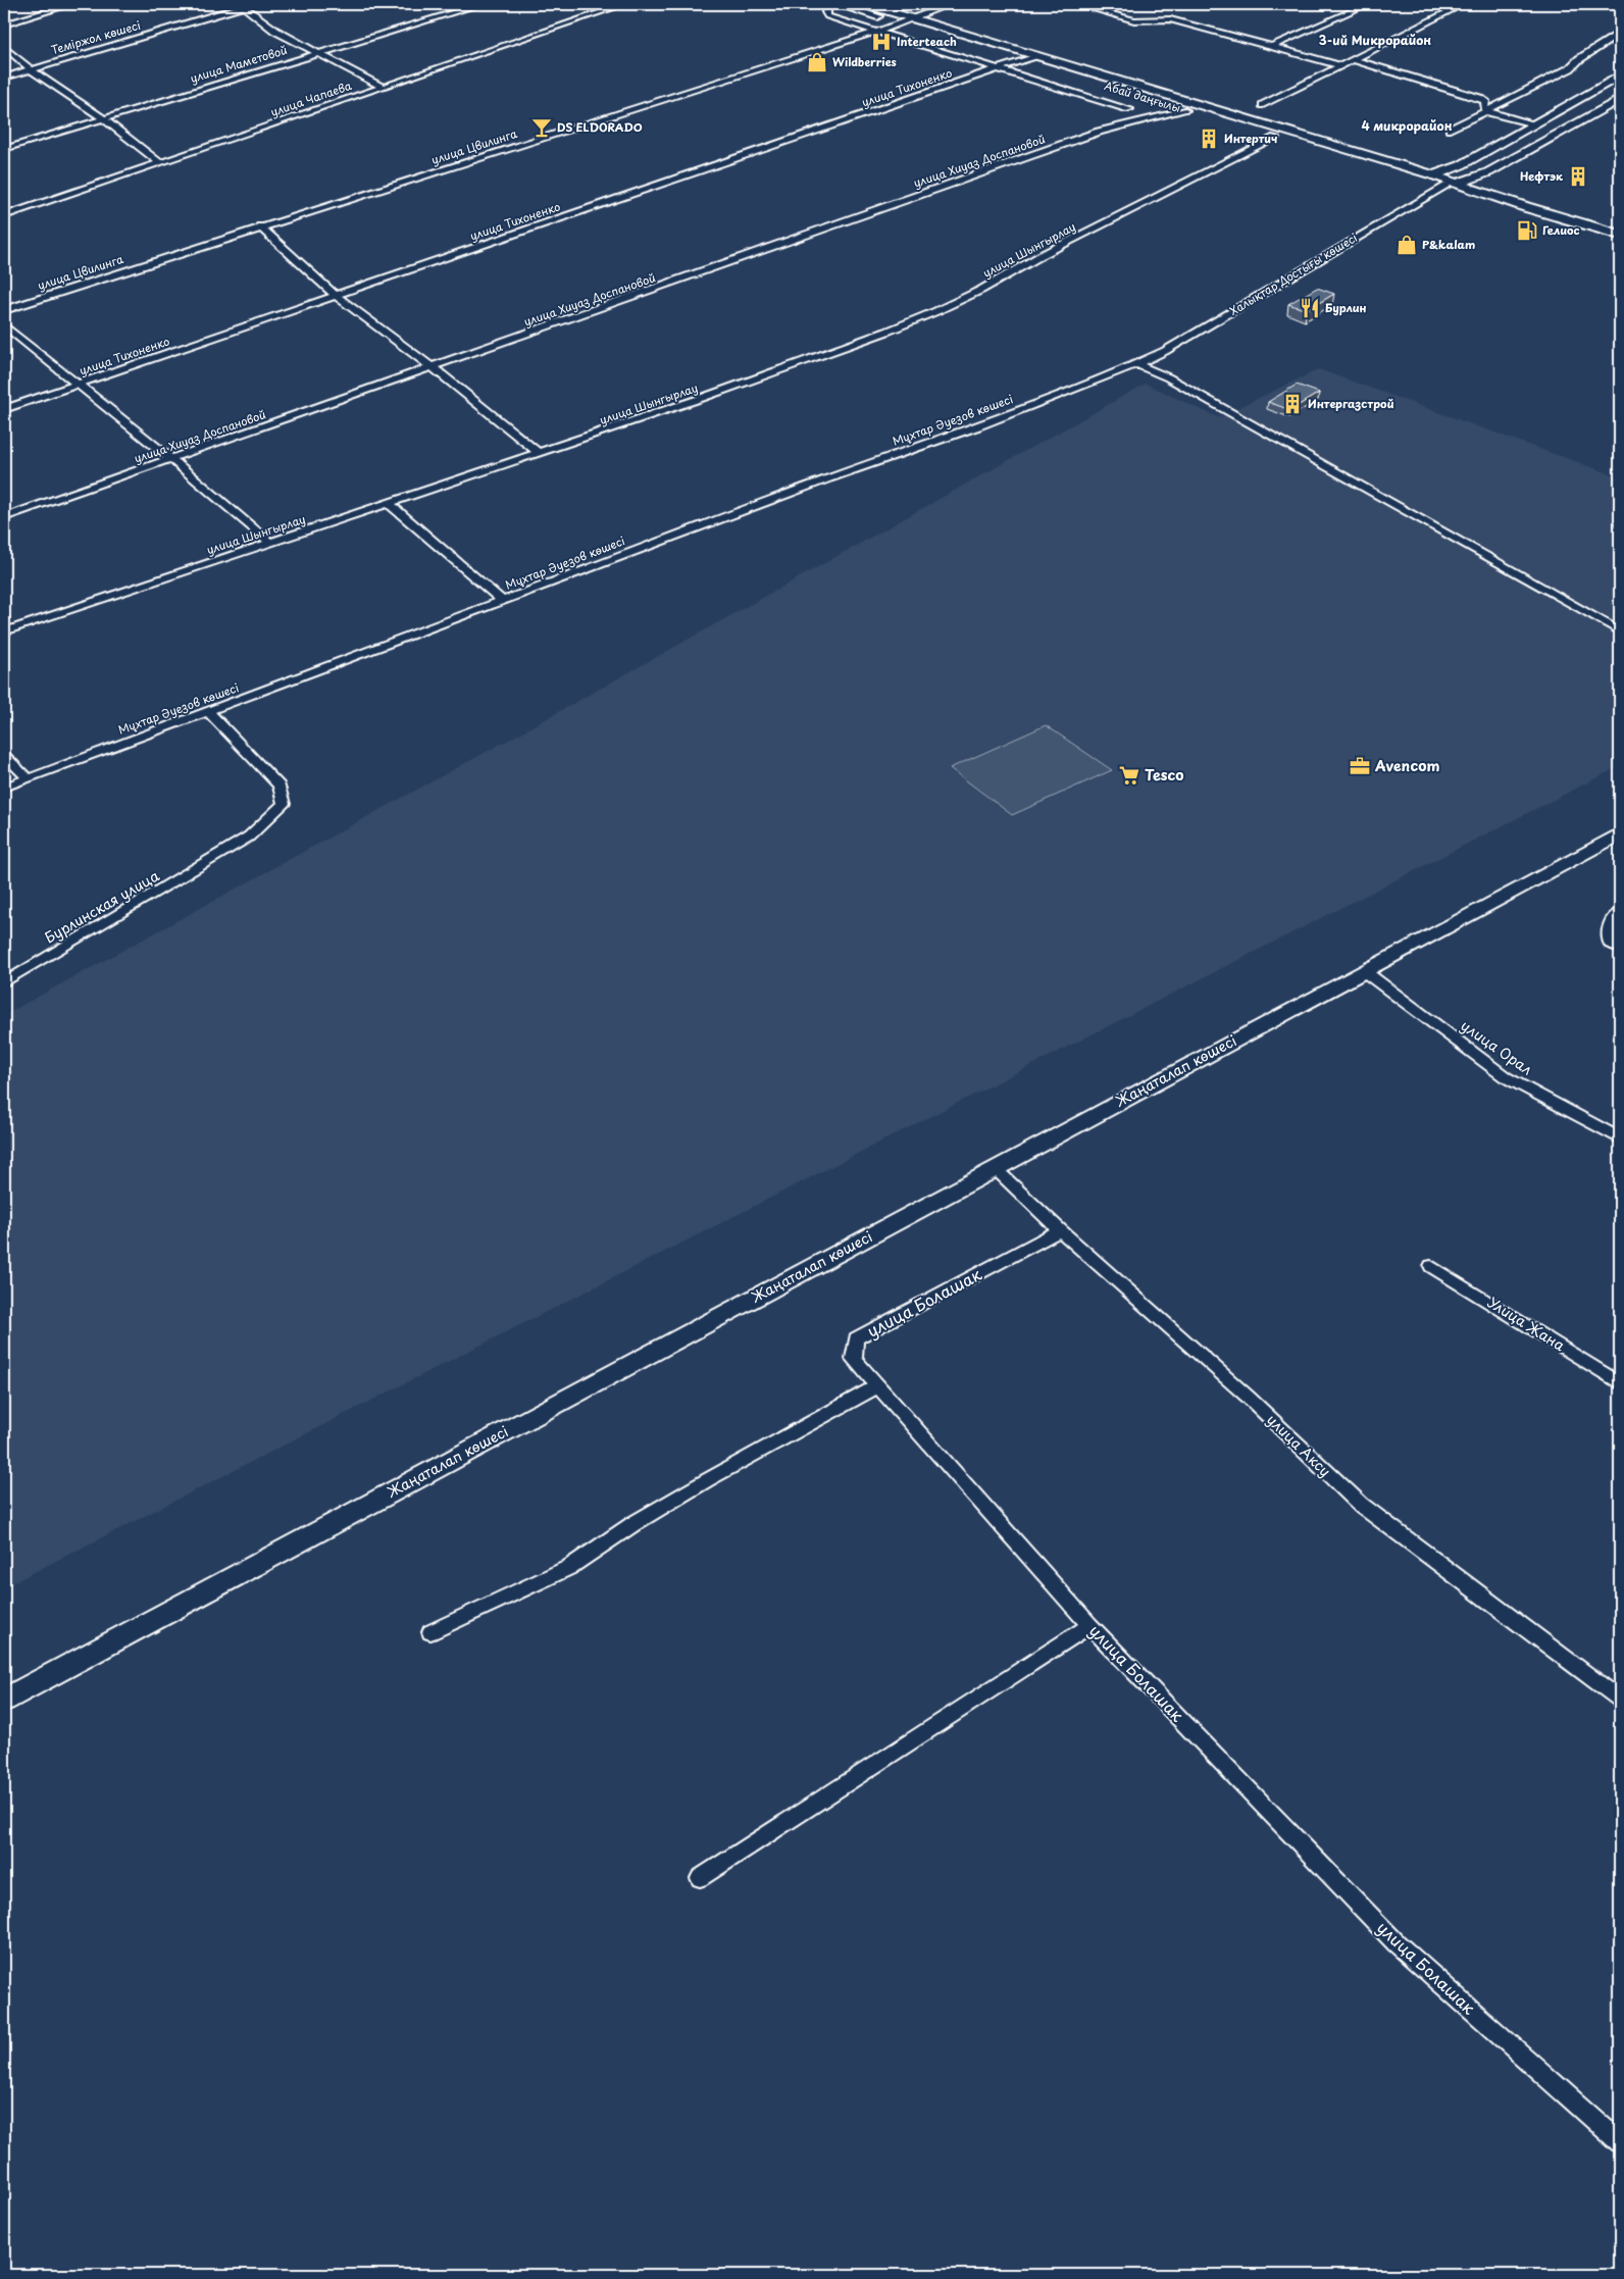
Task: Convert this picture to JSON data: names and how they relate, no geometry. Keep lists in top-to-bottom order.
{
  "streets": {
    "main road": ["Абай даңғылы", "Халықтар Достығы көшесі", "Жаңаталап көшесі"],
    "street": [
      "Теміржол көшесі",
      "улица Маметовой",
      "улица Тихоненко",
      "улица Чапаева",
      "улица Цвилинга",
      "улица Хиуаз Доспановой",
      "улица Шынгырлау",
      "Мұхтар Әуезов көшесі",
      "Бурлинская улица",
      "улица Орал",
      "улица Болашак",
      "Улица Жана",
      "улица Аксу"
    ]
  },
  "crossings": [
    ["улица Тихоненко", "Абай даңғылы"],
    ["Абай даңғылы", "улица Цвилинга"],
    ["Абай даңғылы", "улица Хиуаз Доспановой"],
    ["Абай даңғылы", "улица Шынгырлау"],
    ["Абай даңғылы", "Халықтар Достығы көшесі"],
    ["Халықтар Достығы көшесі", "Мұхтар Әуезов көшесі"],
    ["Мұхтар Әуезов көшесі", "Бурлинская улица"],
    ["улица Орал", "Жаңаталап көшесі"],
    ["Жаңаталап көшесі", "улица Аксу"],
    ["улица Болашак", "улица Аксу"]
  ],
  "districts": ["3-ий Микрорайон", "4 микрорайон"],
  "places": {
    "hospital": ["Interteach"],
    "shop": ["Wildberries", "P&kalam"],
    "bar": ["DS ELDORADO"],
    "building": ["Интертич", "Нефтэк", "Интергазстрой"],
    "fuel station": ["Гелиос"],
    "restaurant": ["Бурлин"],
    "office": ["Avencom"],
    "supermarket": ["Tesco"]
  }
}
